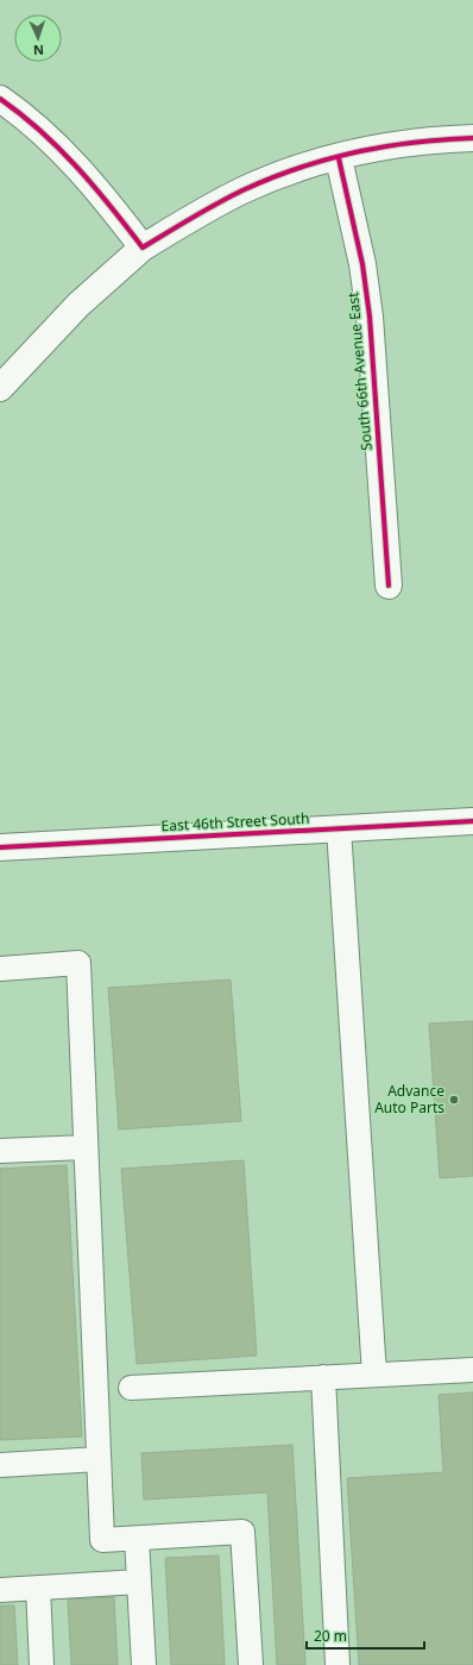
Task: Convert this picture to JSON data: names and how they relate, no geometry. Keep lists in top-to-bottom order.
{
  "streets": {
    "street": ["South 66th Avenue East", "East 46th Street South"]
  },
  "places": ["Advance Auto Parts"],
  "scale_bar": "20 m",
  "north": "bottom"
}
